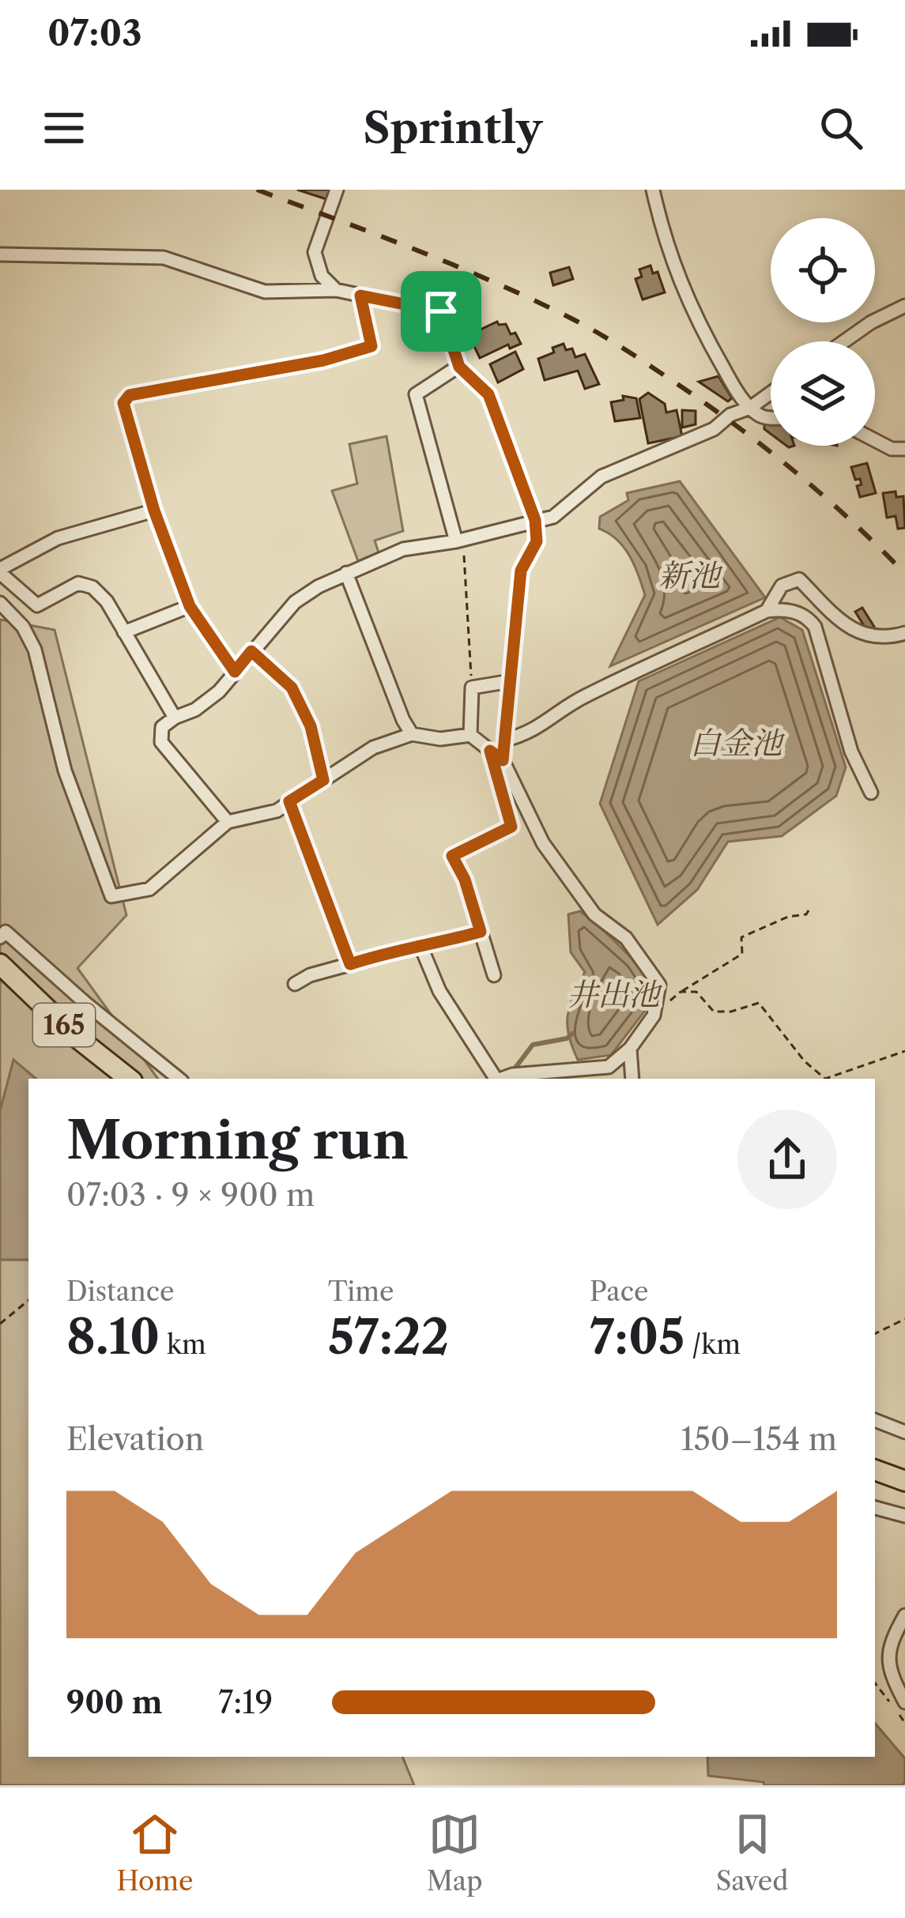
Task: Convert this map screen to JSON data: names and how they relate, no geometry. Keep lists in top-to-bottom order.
{
  "streets": {
    "highway": ["165"]
  },
  "water": ["新池", "白金池", "井出池"],
  "page": {
    "status": "07:03",
    "header": "Sprintly",
    "heading": ["Morning run", "07:03 · 9 × 900 m"],
    "stats": [
      ["Distance", "8.10 km"],
      ["Time", "57:22"],
      ["Pace", "7:05 /km"]
    ],
    "chart": ["Elevation", "150–154 m"],
    "list": [
      {
        "name": "900 m",
        "note": "7:19"
      }
    ],
    "tabs": ["Home", "Map", "Saved"]
  }
}
